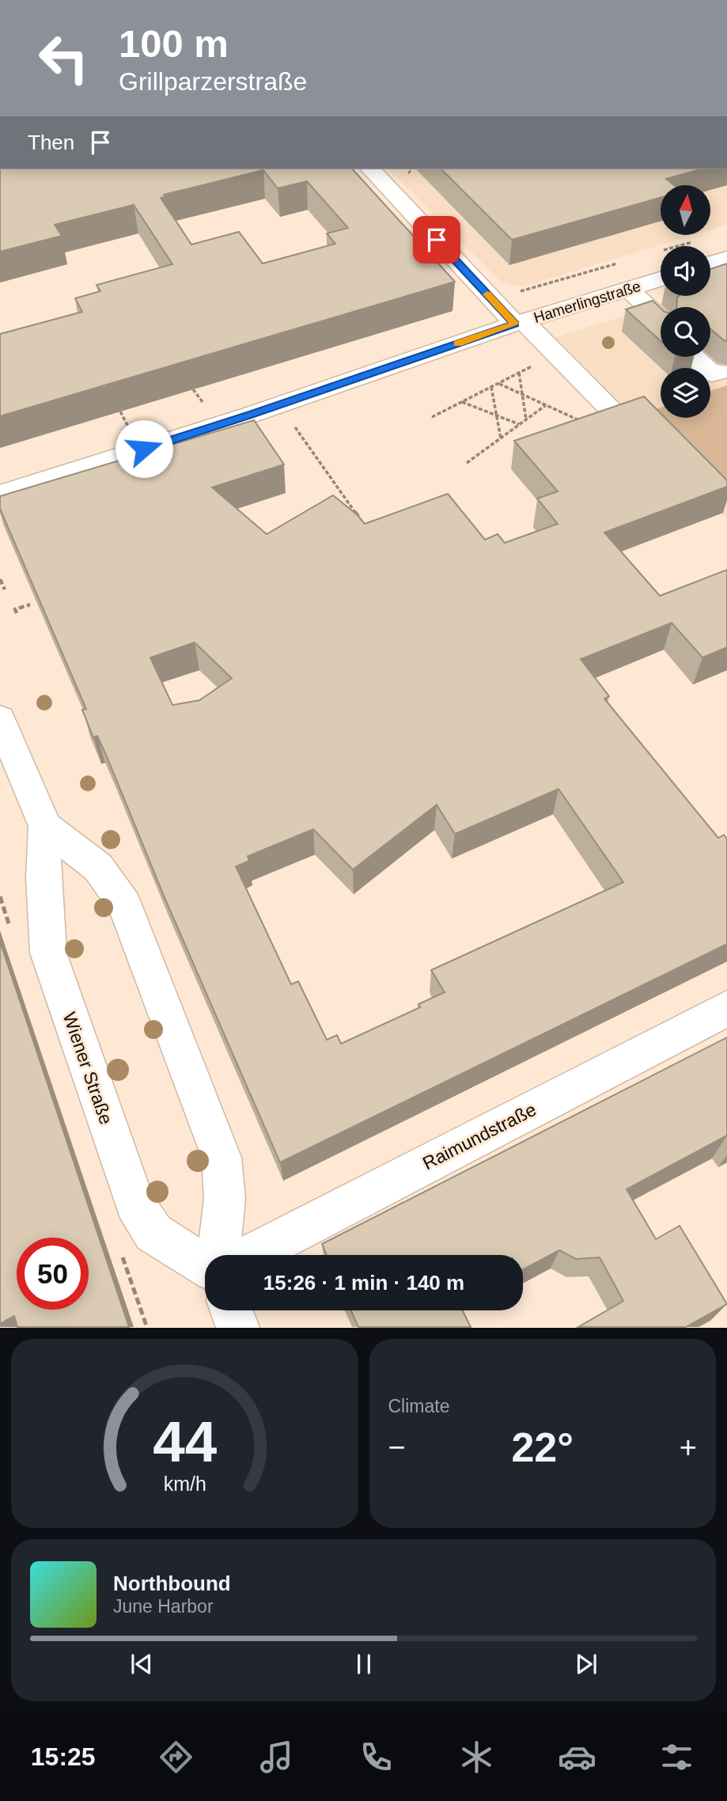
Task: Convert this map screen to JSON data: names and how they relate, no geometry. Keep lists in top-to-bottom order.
{
  "streets": {
    "main road": ["Hamerlingstraße", "Wiener Straße", "Raimundstraße"]
  },
  "north": "top",
  "page": {
    "turn": ["100 m", "Grillparzerstraße"],
    "then": "Then",
    "limit": "50",
    "trip": "15:26 · 1 min · 140 m",
    "tile": "Climate",
    "heat": ["−", "22°", "+"],
    "song": ["Northbound", "June Harbor"],
    "tabs": "15:25",
    "gauge": ["44", "km/h"]
  }
}
